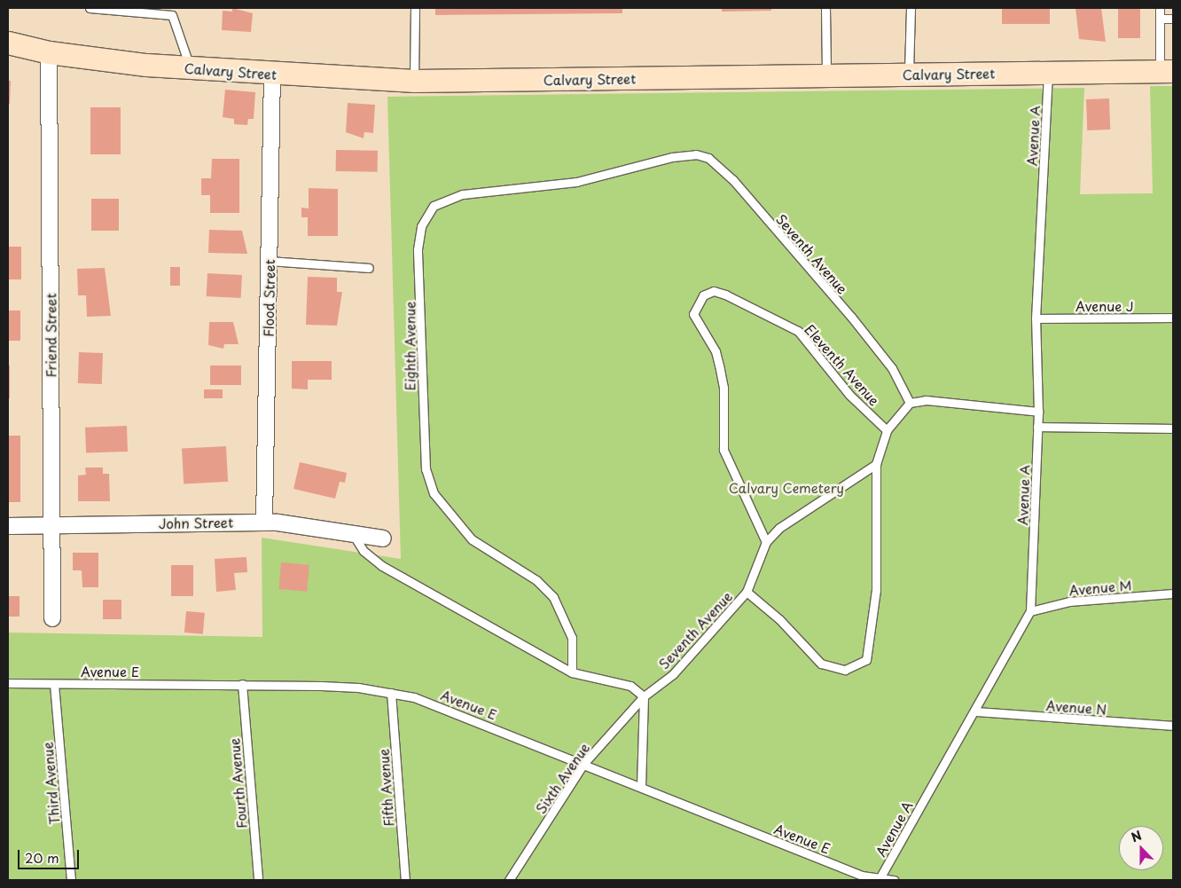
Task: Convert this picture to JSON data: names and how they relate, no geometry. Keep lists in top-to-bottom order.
{
  "streets": {
    "street": [
      "Calvary Street",
      "Flood Street",
      "Friend Street",
      "John Street"
    ],
    "lane": [
      "Avenue A",
      "Seventh Avenue",
      "Avenue J",
      "Eighth Avenue",
      "Eleventh Avenue",
      "Avenue M",
      "Avenue E",
      "Avenue N",
      "Sixth Avenue",
      "Third Avenue",
      "Fourth Avenue",
      "Fifth Avenue"
    ]
  },
  "crossings": [
    ["Calvary Street", "Avenue A"],
    ["Calvary Street", "Flood Street"],
    ["Calvary Street", "Friend Street"],
    ["Avenue A", "Avenue J"],
    ["Avenue A", "Avenue M"],
    ["Avenue A", "Avenue E"],
    ["Avenue A", "Avenue N"],
    ["Seventh Avenue", "Eighth Avenue"],
    ["Seventh Avenue", "Eleventh Avenue"],
    ["Seventh Avenue", "Sixth Avenue"],
    ["Flood Street", "John Street"],
    ["Friend Street", "John Street"],
    ["Avenue E", "Sixth Avenue"],
    ["Avenue E", "Third Avenue"],
    ["Avenue E", "Fourth Avenue"],
    ["Avenue E", "Fifth Avenue"]
  ],
  "parks": ["Calvary Cemetery"],
  "scale_bar": "20 m",
  "north": "top"
}
